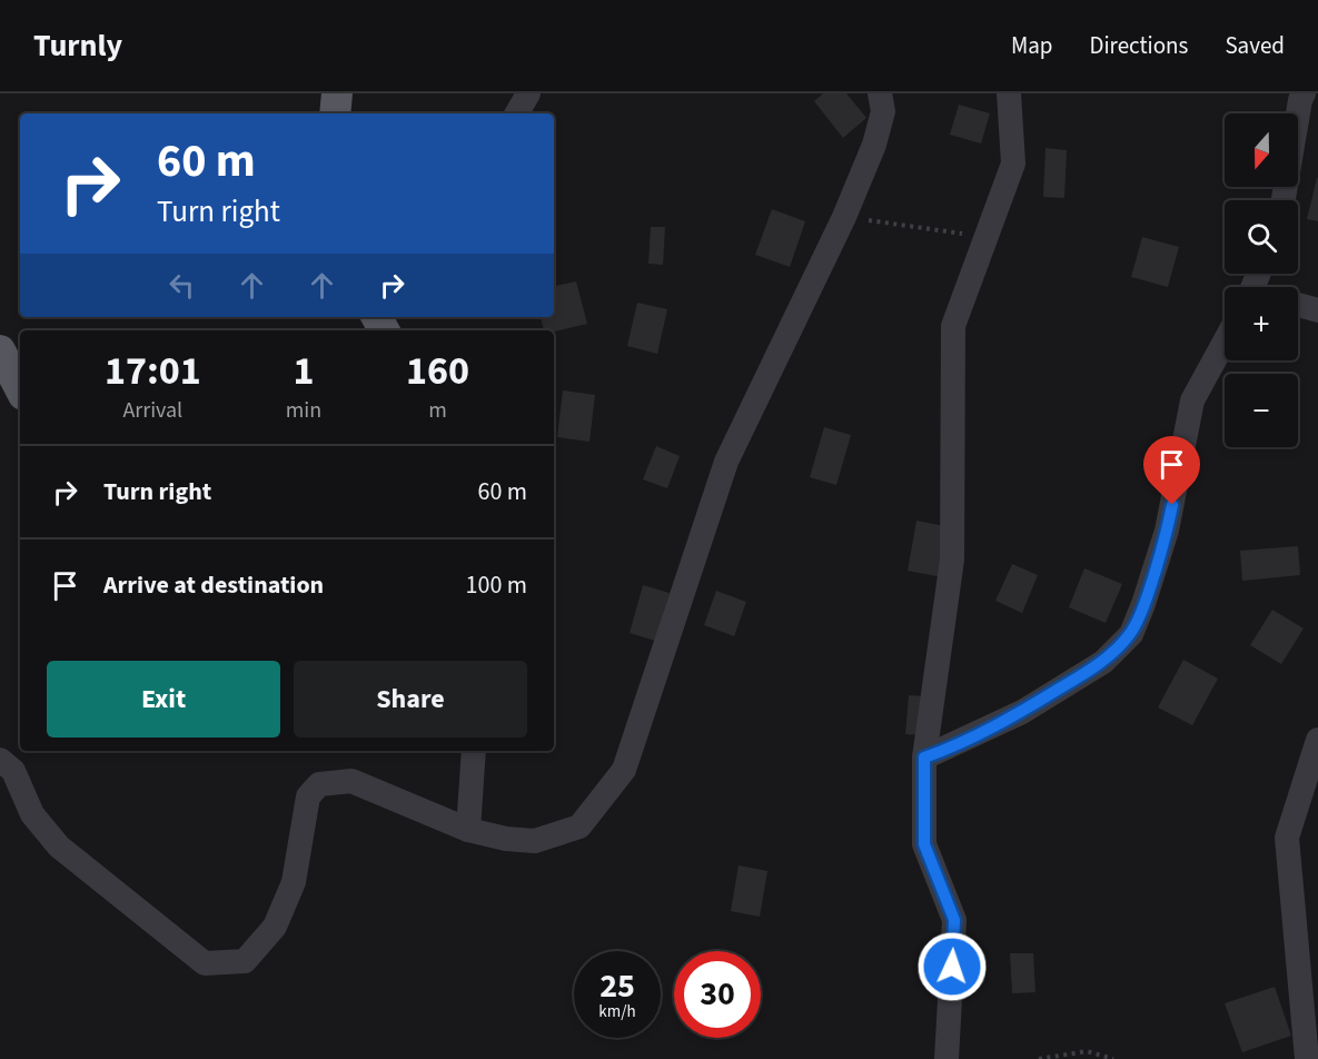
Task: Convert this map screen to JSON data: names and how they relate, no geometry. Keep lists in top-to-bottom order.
{
  "north": "bottom",
  "page": {
    "header": "Turnly",
    "nav": ["Map", "Directions", "Saved"],
    "map_buttons": ["+", "−"],
    "turn": ["60 m", "Turn right"],
    "eta": [
      "17:01",
      "Arrival",
      "1",
      "min",
      "160",
      "m"
    ],
    "list": [
      {
        "name": "Turn right",
        "value": "60 m"
      },
      {
        "name": "Arrive at destination",
        "value": "100 m"
      }
    ],
    "buttons": ["Exit", "Share"],
    "speed": "25 km/h",
    "limit": "30"
  }
}
